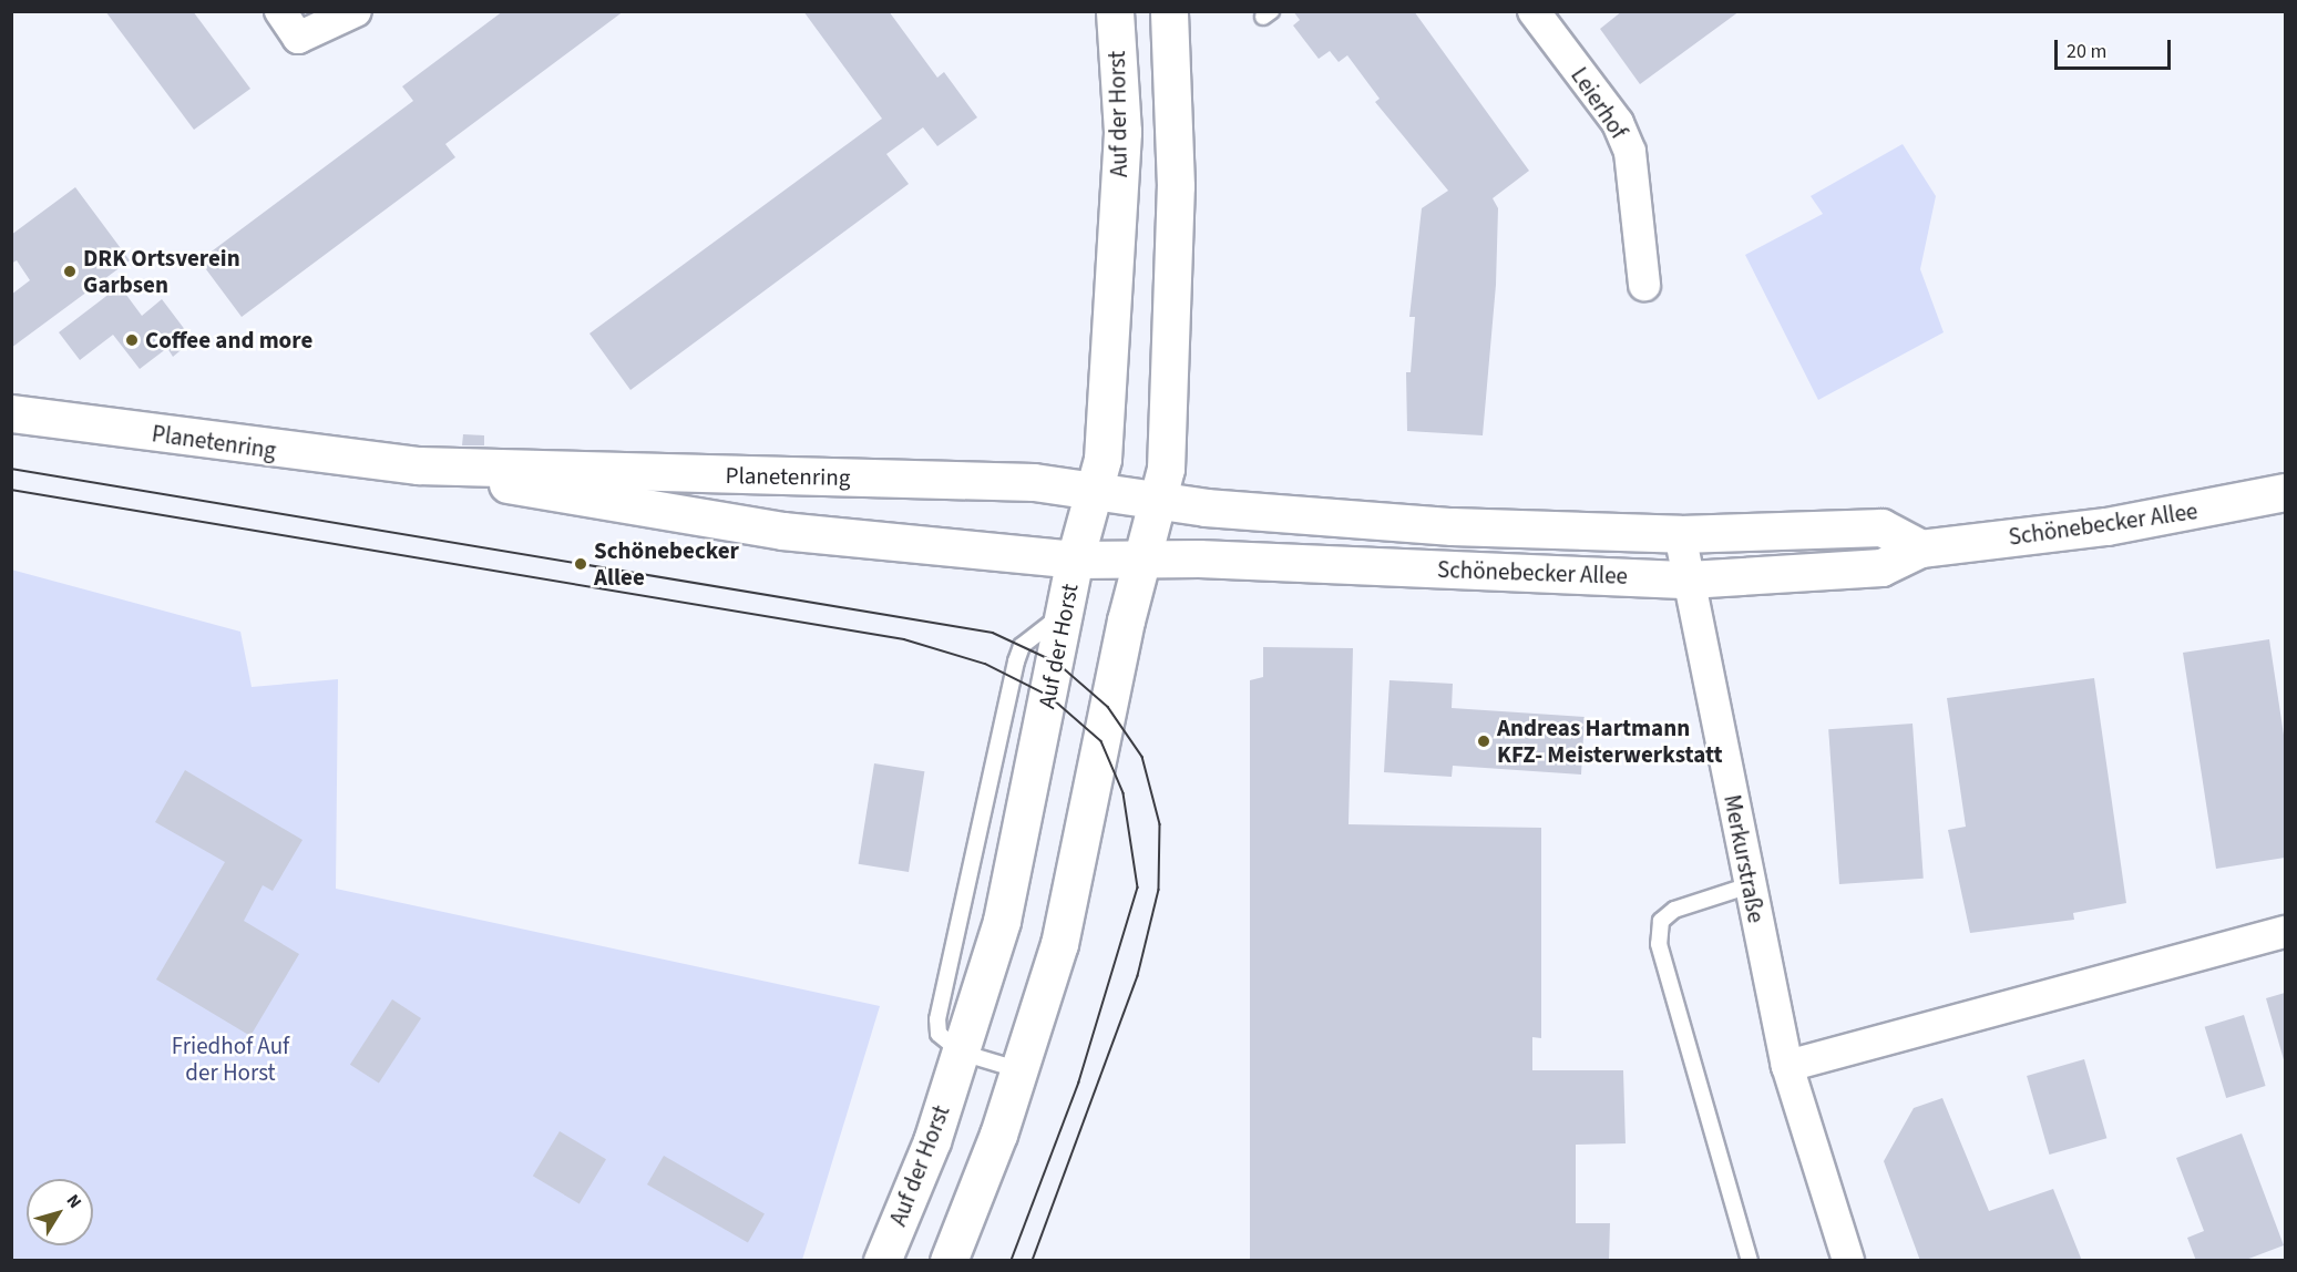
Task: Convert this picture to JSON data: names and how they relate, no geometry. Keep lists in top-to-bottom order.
{
  "streets": {
    "street": [
      "Leierhof",
      "Auf der Horst",
      "Planetenring",
      "Schönebecker Allee",
      "Merkurstraße"
    ]
  },
  "crossings": [
    ["Auf der Horst", "Planetenring"],
    ["Planetenring", "Schönebecker Allee"],
    ["Schönebecker Allee", "Merkurstraße"]
  ],
  "parks": ["Friedhof Auf der Horst"],
  "places": [
    "DRK Ortsverein Garbsen",
    "Coffee and more",
    "Schönebecker Allee",
    "Andreas Hartmann KFZ- Meisterwerkstatt"
  ],
  "scale_bar": "20 m",
  "north": "top right"
}
